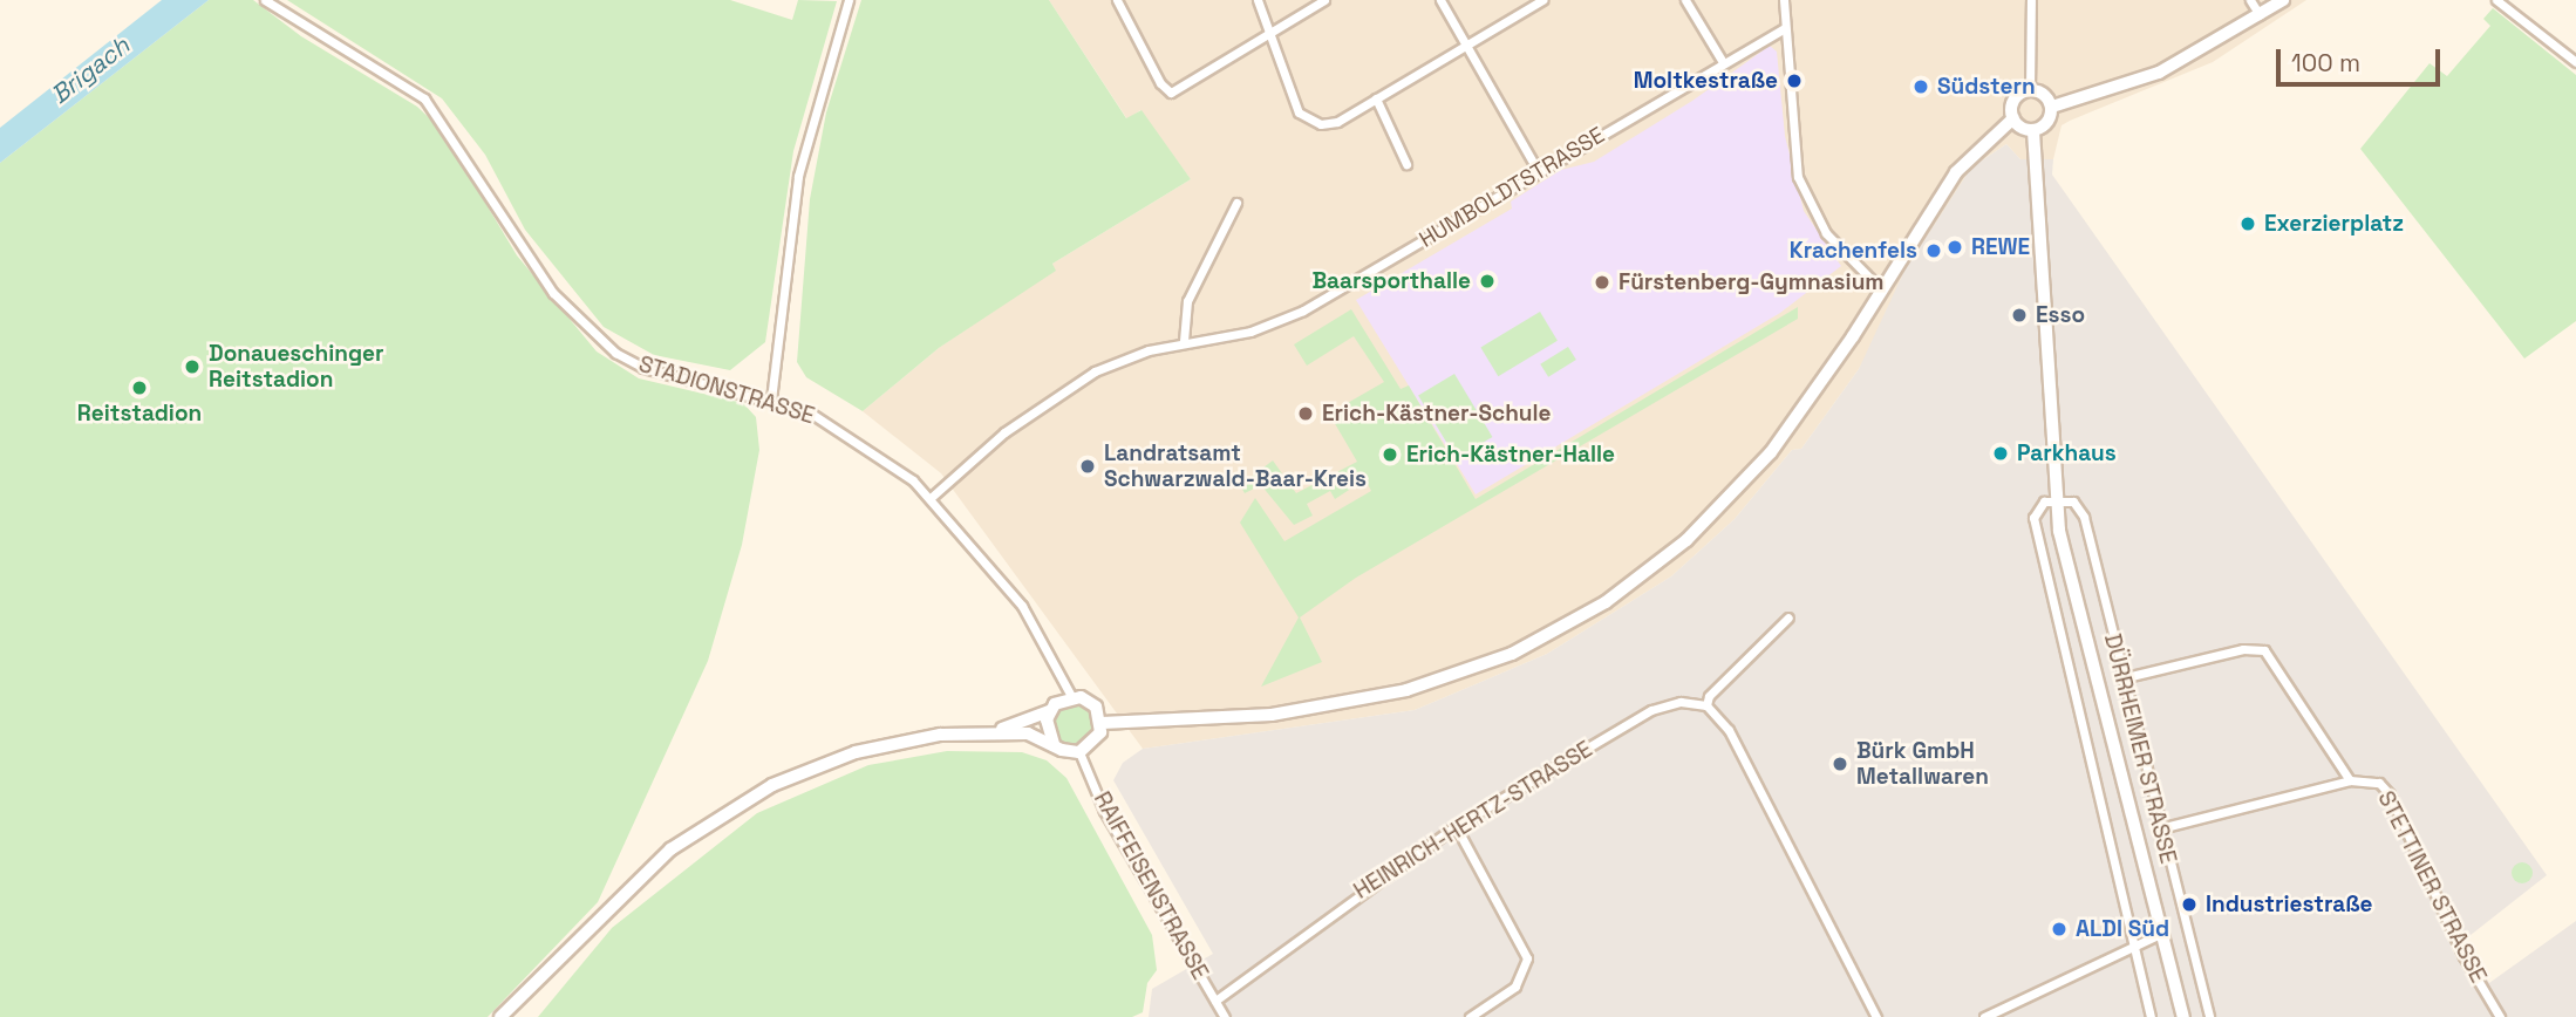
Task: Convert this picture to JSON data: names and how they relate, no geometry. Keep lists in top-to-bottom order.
{
  "streets": {
    "main road": ["DÜRRHEIMER STRASSE"],
    "street": [
      "HUMBOLDTSTRASSE",
      "STADIONSTRASSE",
      "HEINRICH-HERTZ-STRASSE",
      "RAIFFEISENSTRASSE",
      "STETTINER STRASSE"
    ]
  },
  "crossings": [
    ["HUMBOLDTSTRASSE", "STADIONSTRASSE"],
    ["STADIONSTRASSE", "RAIFFEISENSTRASSE"],
    ["DÜRRHEIMER STRASSE", "STETTINER STRASSE"],
    ["HEINRICH-HERTZ-STRASSE", "RAIFFEISENSTRASSE"]
  ],
  "water": ["Brigach"],
  "places": [
    "Moltkestraße",
    "Südstern",
    "Exerzierplatz",
    "REWE",
    "Krachenfels",
    "Baarsporthalle",
    "Fürstenberg-Gymnasium",
    "Esso",
    "Donaueschinger Reitstadion",
    "Reitstadion",
    "Erich-Kästner-Schule",
    "Parkhaus",
    "Erich-Kästner-Halle",
    "Landratsamt Schwarzwald-Baar-Kreis",
    "Bürk GmbH Metallwaren",
    "Industriestraße",
    "ALDI Süd"
  ],
  "scale_bar": "100 m"
}
